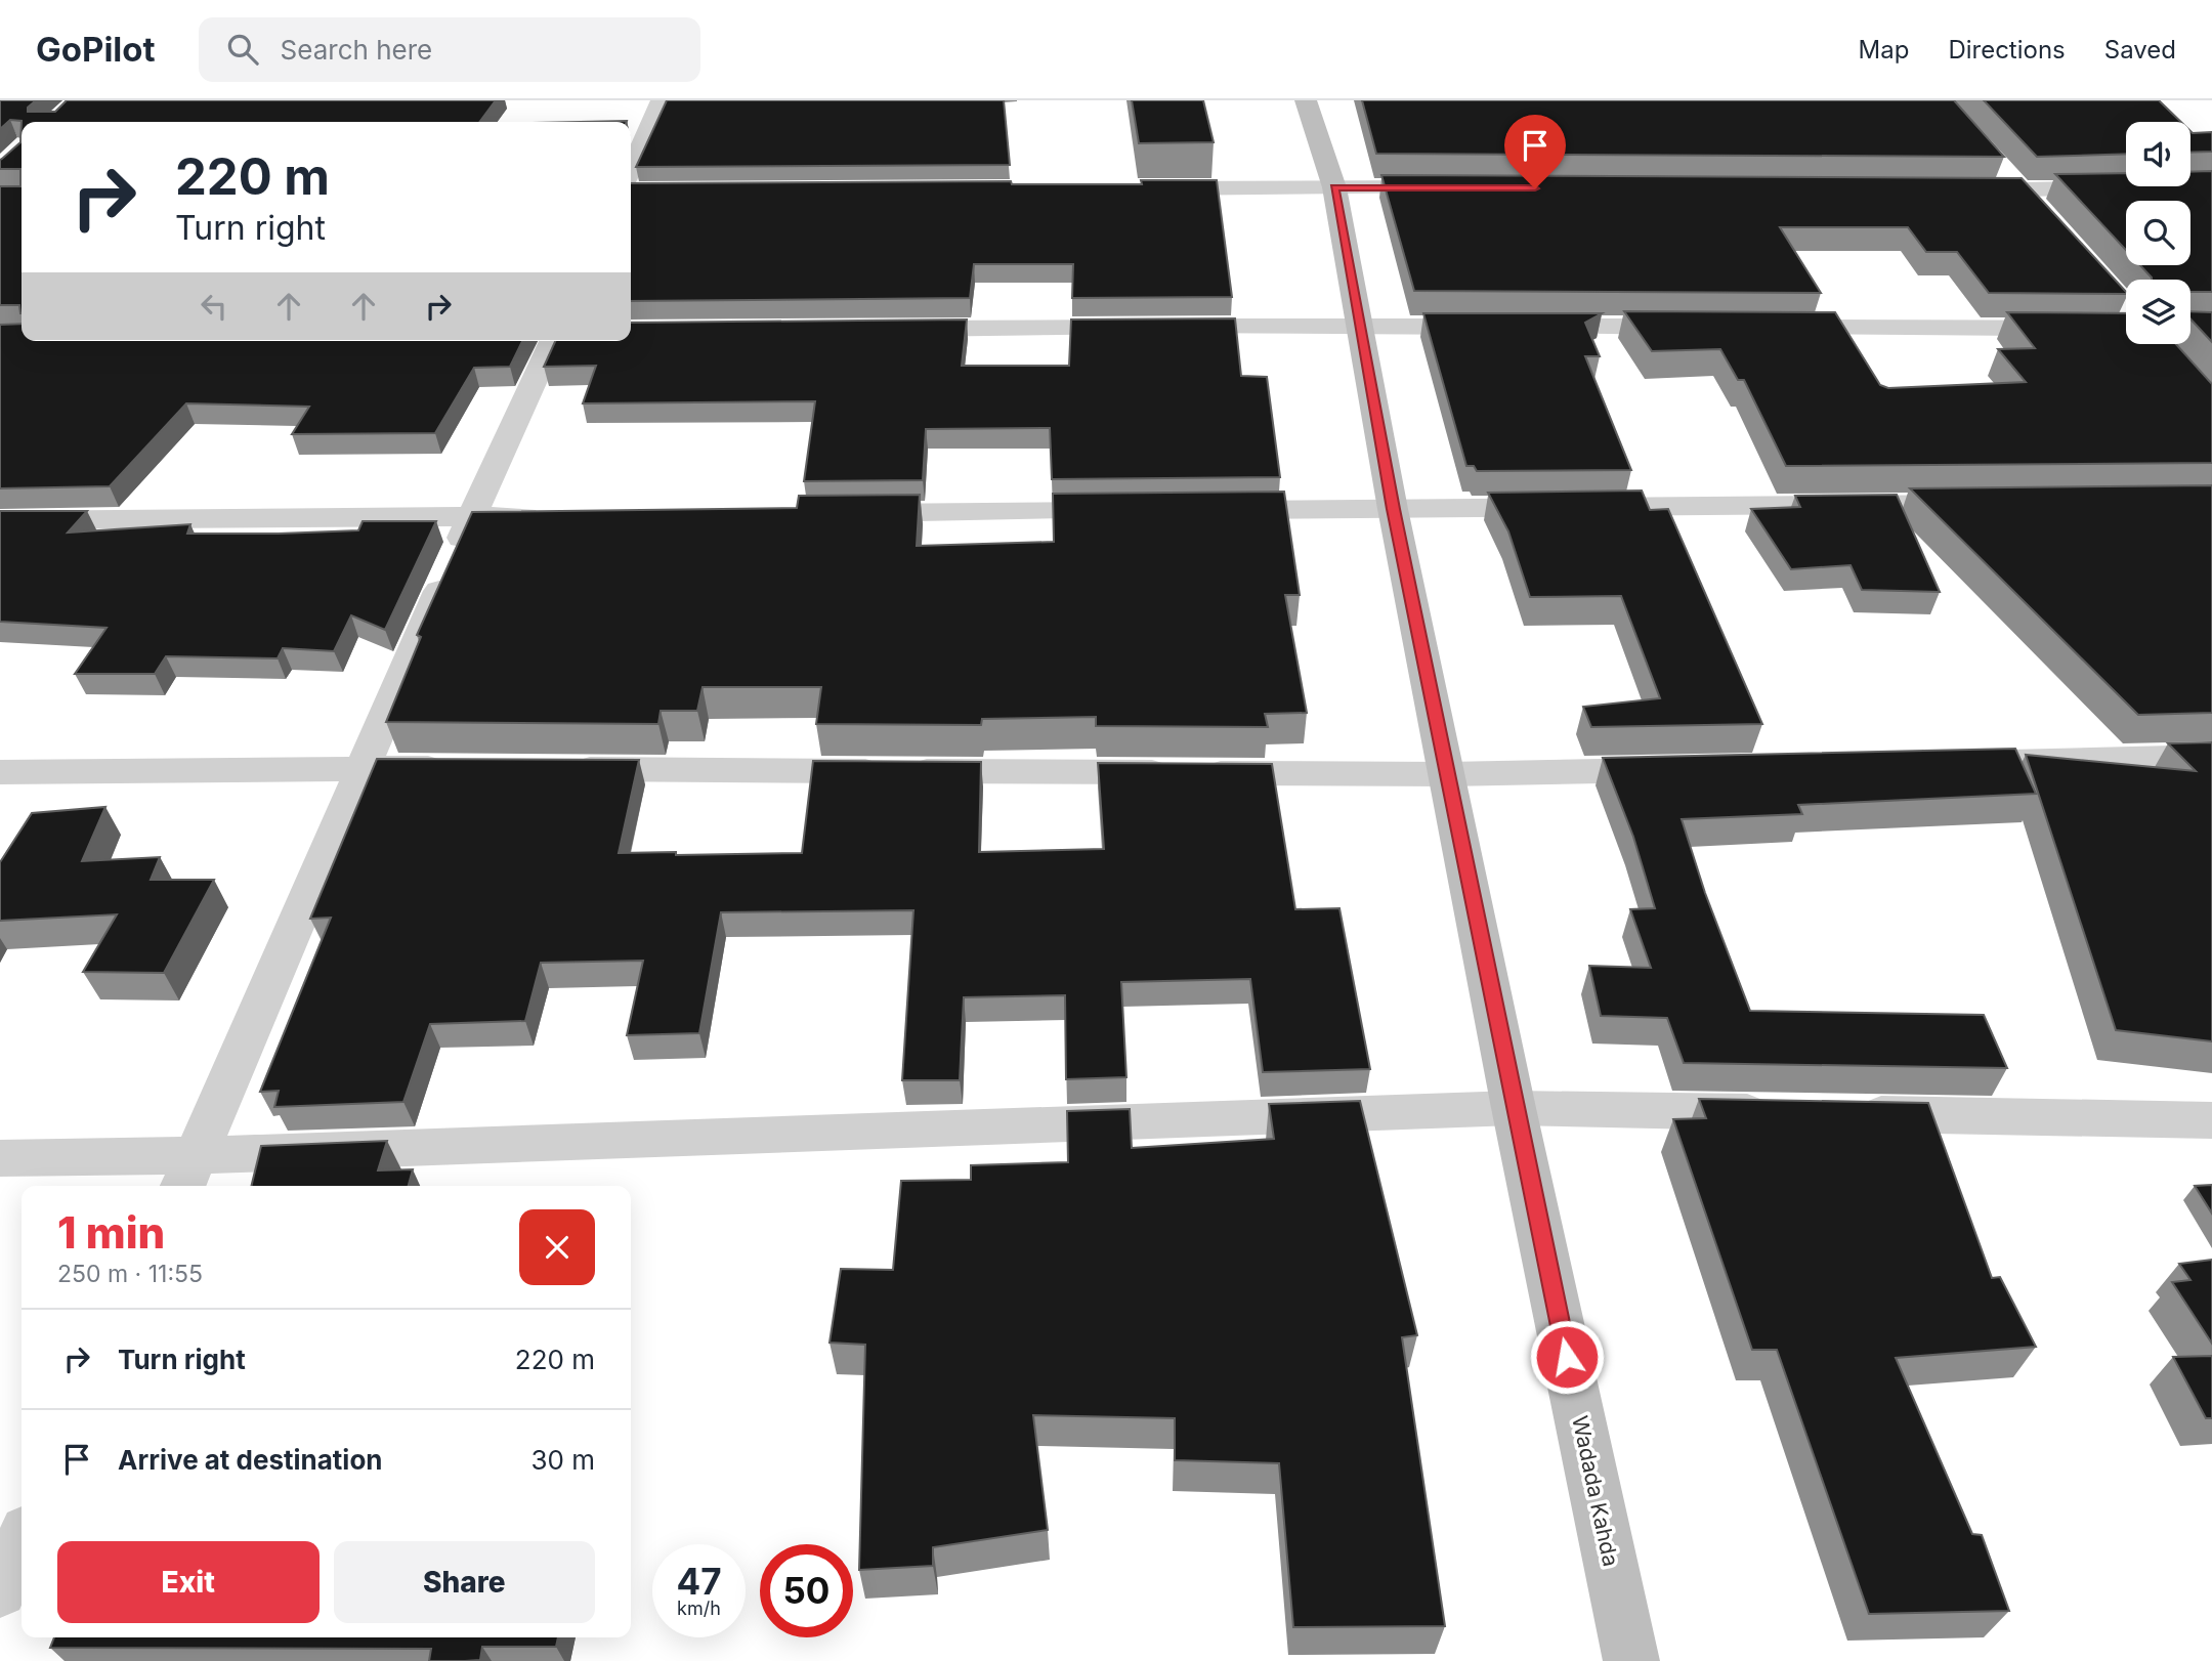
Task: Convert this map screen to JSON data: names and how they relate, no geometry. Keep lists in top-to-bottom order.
{
  "streets": {
    "main road": ["Wadada Kahda"]
  },
  "page": {
    "header": "GoPilot",
    "search": "Search here",
    "nav": ["Map", "Directions", "Saved"],
    "turn": ["220 m", "Turn right"],
    "heading": ["1 min", "250 m · 11:55"],
    "list": [
      {
        "name": "Turn right",
        "value": "220 m"
      },
      {
        "name": "Arrive at destination",
        "value": "30 m"
      }
    ],
    "buttons": ["Exit", "Share"],
    "speed": "47 km/h",
    "limit": "50"
  }
}
